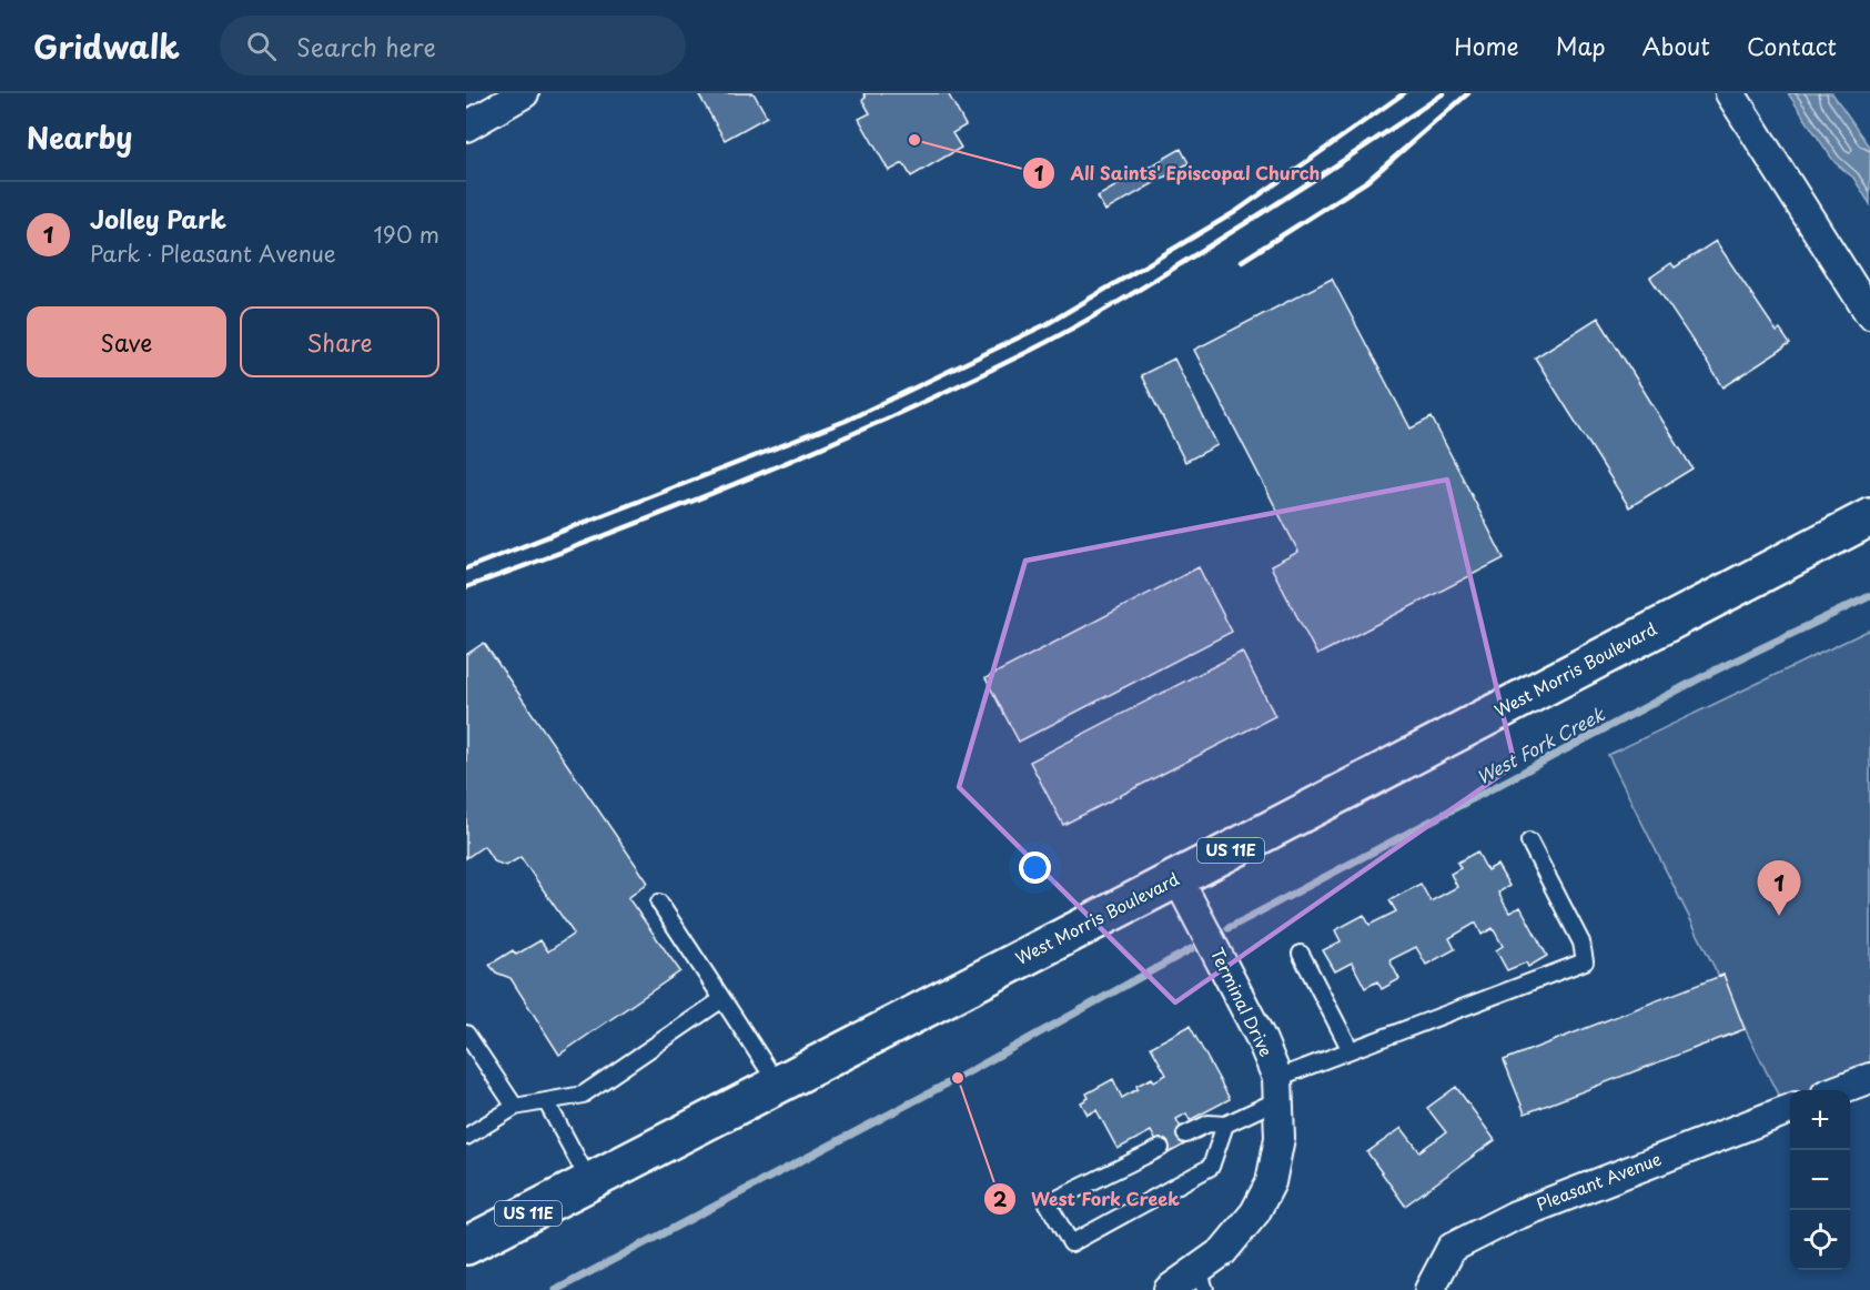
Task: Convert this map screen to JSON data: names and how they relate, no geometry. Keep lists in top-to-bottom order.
{
  "streets": {
    "main road": ["West Morris Boulevard", "US 11E"],
    "street": ["Terminal Drive", "Pleasant Avenue"]
  },
  "crossings": [
    ["West Morris Boulevard", "Terminal Drive"]
  ],
  "water": ["West Fork Creek"],
  "places": ["All Saints' Episcopal Church", "West Fork Creek"],
  "page": {
    "header": "Gridwalk",
    "search": "Search here",
    "nav": [
      "Home",
      "Map",
      "About",
      "Contact"
    ],
    "heading": "Nearby",
    "list": [
      {
        "mark": "1",
        "name": "Jolley Park",
        "note": "Park · Pleasant Avenue",
        "value": "190 m"
      }
    ],
    "buttons": ["Save", "Share"],
    "pins": "1",
    "map_buttons": ["+", "−"]
  }
}
